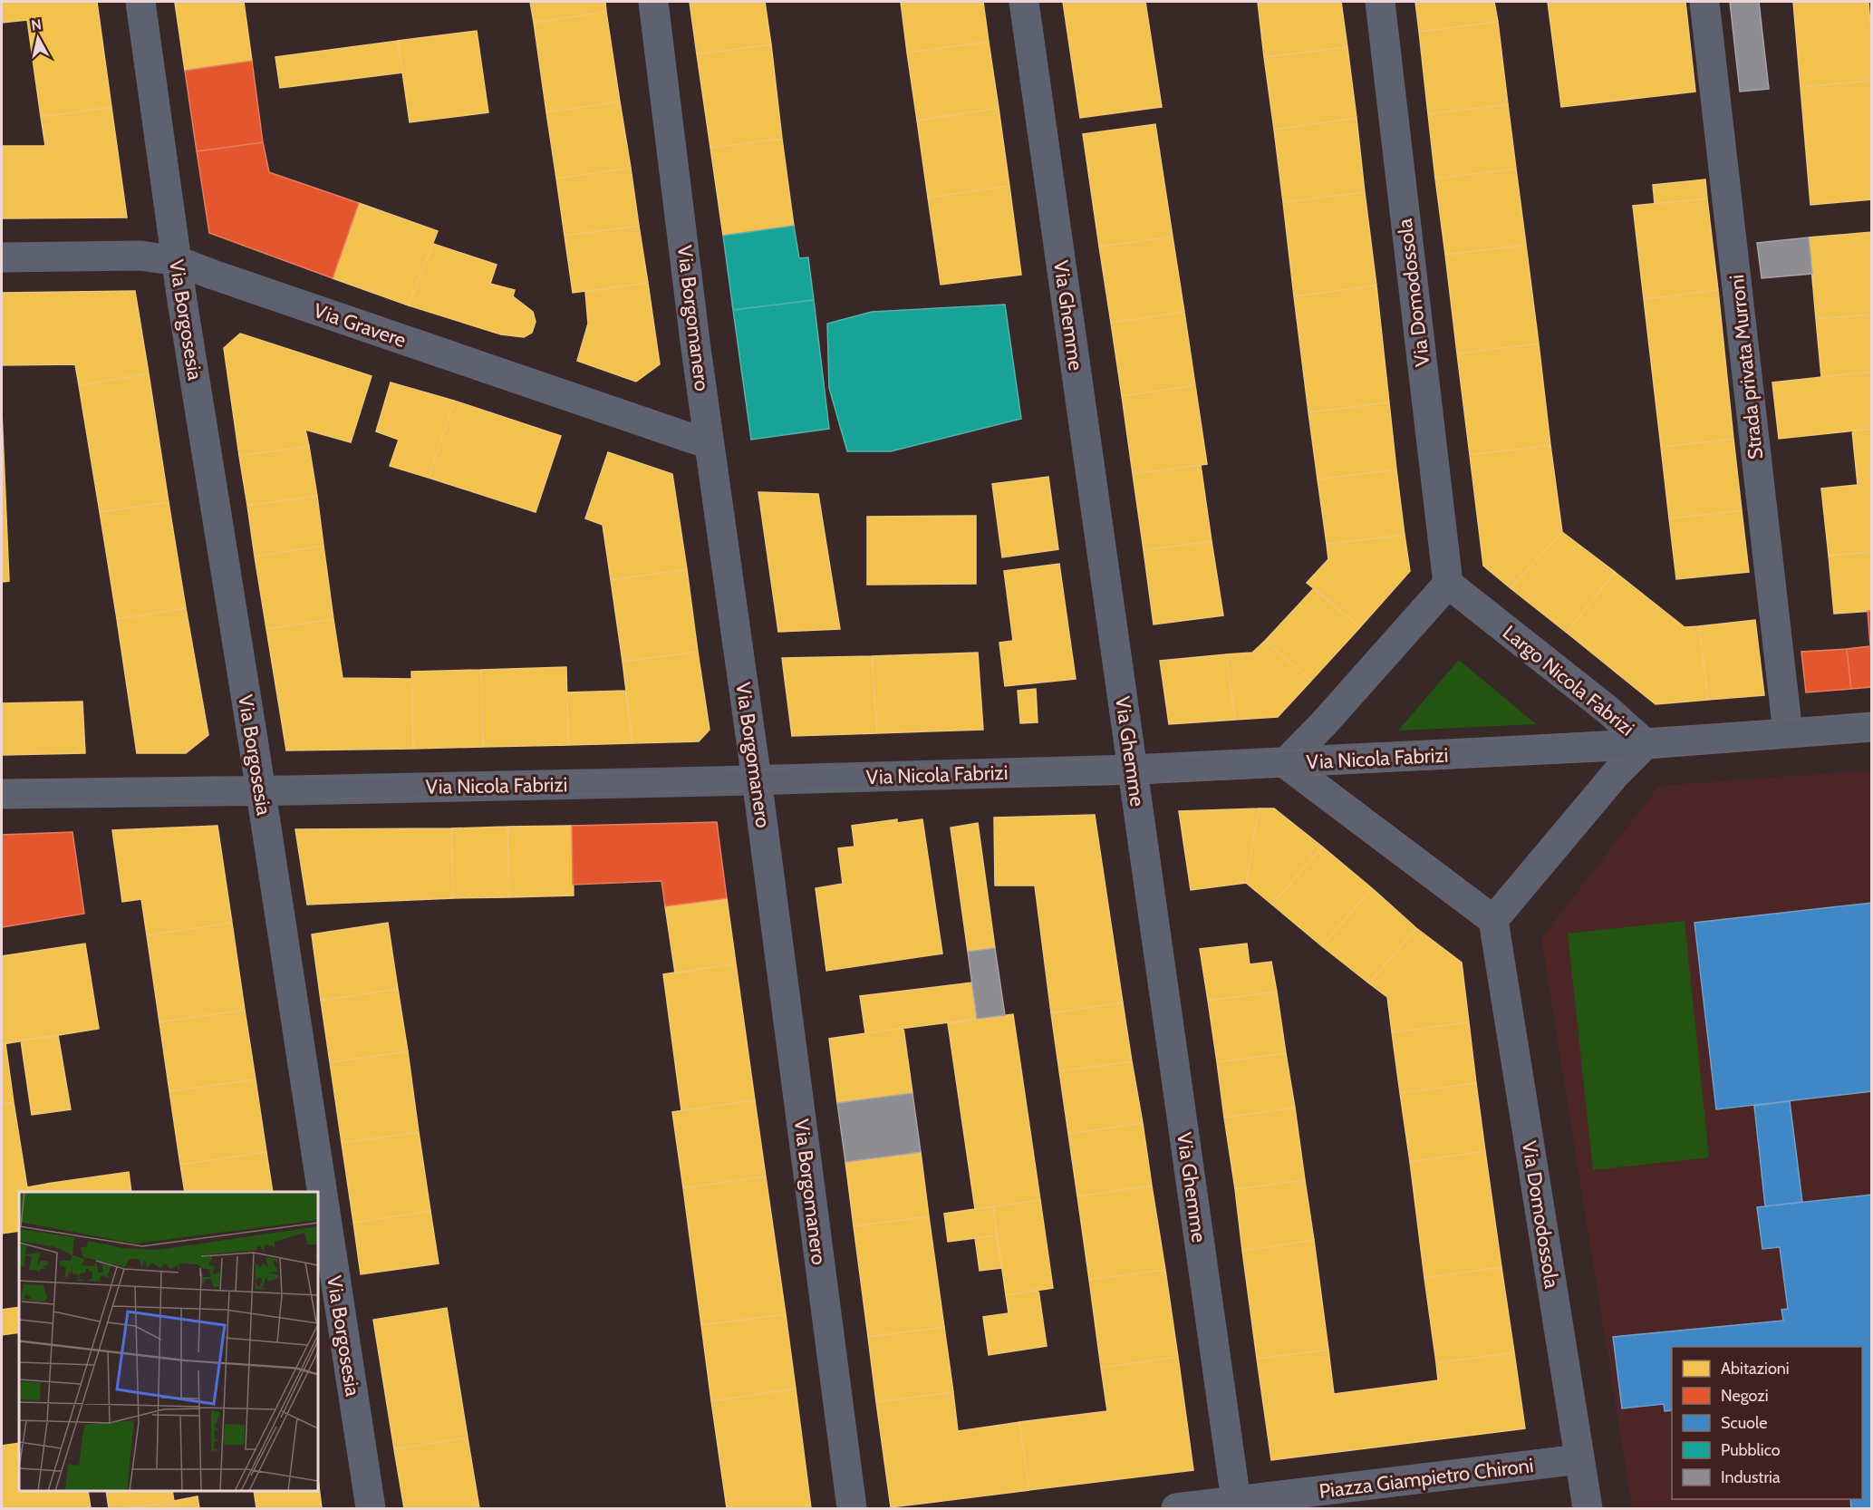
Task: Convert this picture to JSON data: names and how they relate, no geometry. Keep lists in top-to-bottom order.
{
  "streets": {
    "street": [
      "Via Domodossola",
      "Via Ghemme",
      "Via Borgomanero",
      "Via Borgosesia",
      "Via Gravere",
      "Strada privata Murroni",
      "Largo Nicola Fabrizi",
      "Via Nicola Fabrizi",
      "Piazza Giampietro Chironi"
    ]
  },
  "crossings": [
    ["Via Domodossola", "Largo Nicola Fabrizi"],
    ["Via Domodossola", "Piazza Giampietro Chironi"],
    ["Via Ghemme", "Via Nicola Fabrizi"],
    ["Via Ghemme", "Piazza Giampietro Chironi"],
    ["Via Borgomanero", "Via Gravere"],
    ["Via Borgomanero", "Via Nicola Fabrizi"],
    ["Via Borgosesia", "Via Gravere"],
    ["Via Borgosesia", "Via Nicola Fabrizi"],
    ["Strada privata Murroni", "Via Nicola Fabrizi"],
    ["Largo Nicola Fabrizi", "Via Nicola Fabrizi"]
  ],
  "legend": [
    "Abitazioni",
    "Negozi",
    "Scuole",
    "Pubblico",
    "Industria"
  ],
  "north": "top"
}
